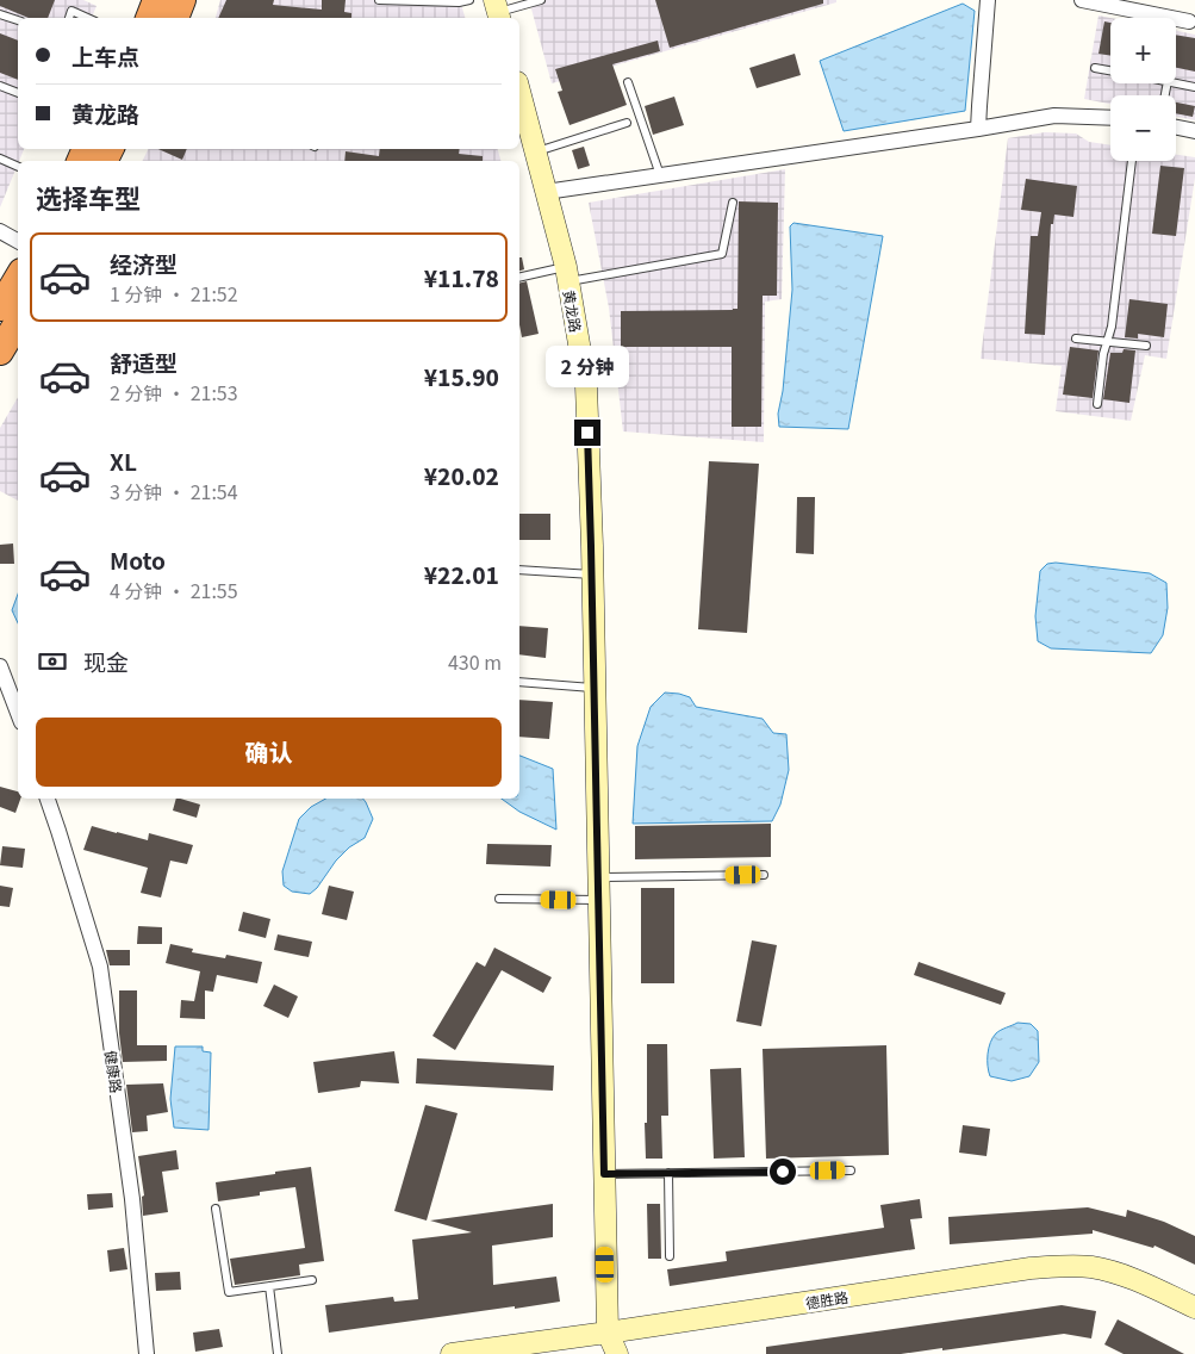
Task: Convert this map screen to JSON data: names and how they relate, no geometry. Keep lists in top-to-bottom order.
{
  "streets": {
    "main road": ["黄龙路", "德胜路"],
    "street": ["健康路"]
  },
  "crossings": [
    ["黄龙路", "德胜路"]
  ],
  "page": {
    "map_buttons": ["+", "−"],
    "banner": ["上车点", "黄龙路"],
    "heading": "选择车型",
    "list": [
      {
        "name": "经济型",
        "note": "1 分钟 · 21:52",
        "value": "¥11.78"
      },
      {
        "name": "舒适型",
        "note": "2 分钟 · 21:53",
        "value": "¥15.90"
      },
      {
        "name": "XL",
        "note": "3 分钟 · 21:54",
        "value": "¥20.02"
      },
      {
        "name": "Moto",
        "note": "4 分钟 · 21:55",
        "value": "¥22.01"
      }
    ],
    "bubble": "2 分钟",
    "pay": ["现金", "430 m"],
    "buttons": "确认"
  }
}
